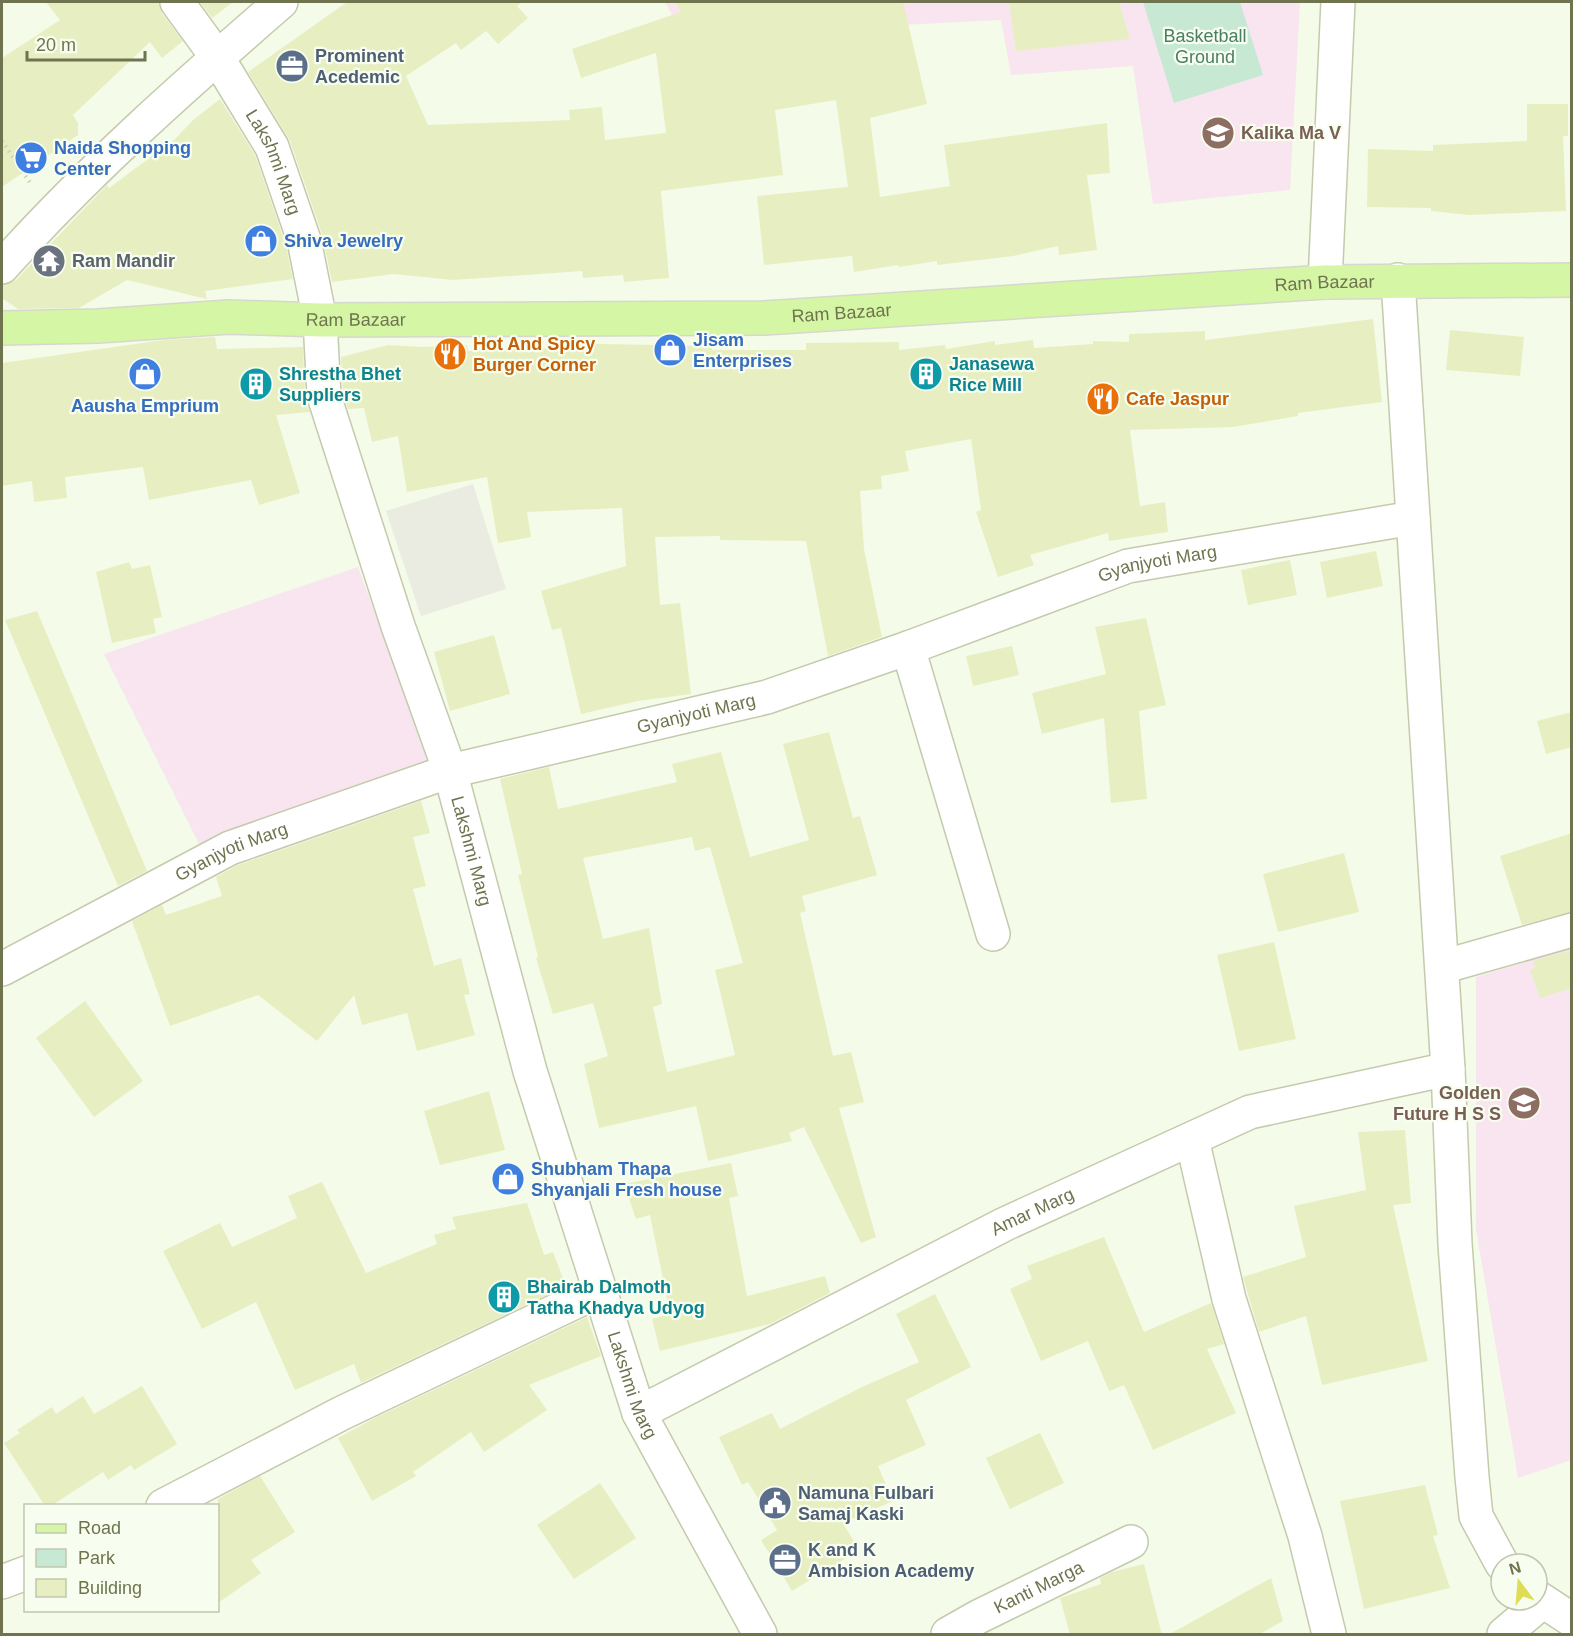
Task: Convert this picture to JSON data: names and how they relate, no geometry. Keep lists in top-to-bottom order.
{
  "streets": {
    "main road": ["Ram Bazaar"],
    "street": [
      "Lakshmi Marg",
      "Gyanjyoti Marg",
      "Amar Marg",
      "Kanti Marga"
    ]
  },
  "crossings": [
    ["Lakshmi Marg", "Ram Bazaar"],
    ["Lakshmi Marg", "Gyanjyoti Marg"],
    ["Lakshmi Marg", "Amar Marg"]
  ],
  "parks": ["Basketball Ground"],
  "places": {
    "office": ["Prominent Acedemic", "K and K Ambision Academy"],
    "school or university": ["Kalika Ma V", "Golden Future H S S"],
    "supermarket": ["Naida Shopping Center"],
    "shop": [
      "Shiva Jewelry",
      "Jisam Enterprises",
      "Aausha Emprium",
      "Shubham Thapa Shyanjali Fresh house"
    ],
    "temple": ["Ram Mandir"],
    "restaurant": ["Hot And Spicy Burger Corner", "Cafe Jaspur"],
    "building": ["Janasewa Rice Mill", "Shrestha Bhet Suppliers", "Bhairab Dalmoth Tatha Khadya Udyog"],
    "public building": ["Namuna Fulbari Samaj Kaski"]
  },
  "legend": ["Road", "Park", "Building"],
  "scale_bar": "20 m",
  "north": "top"
}
